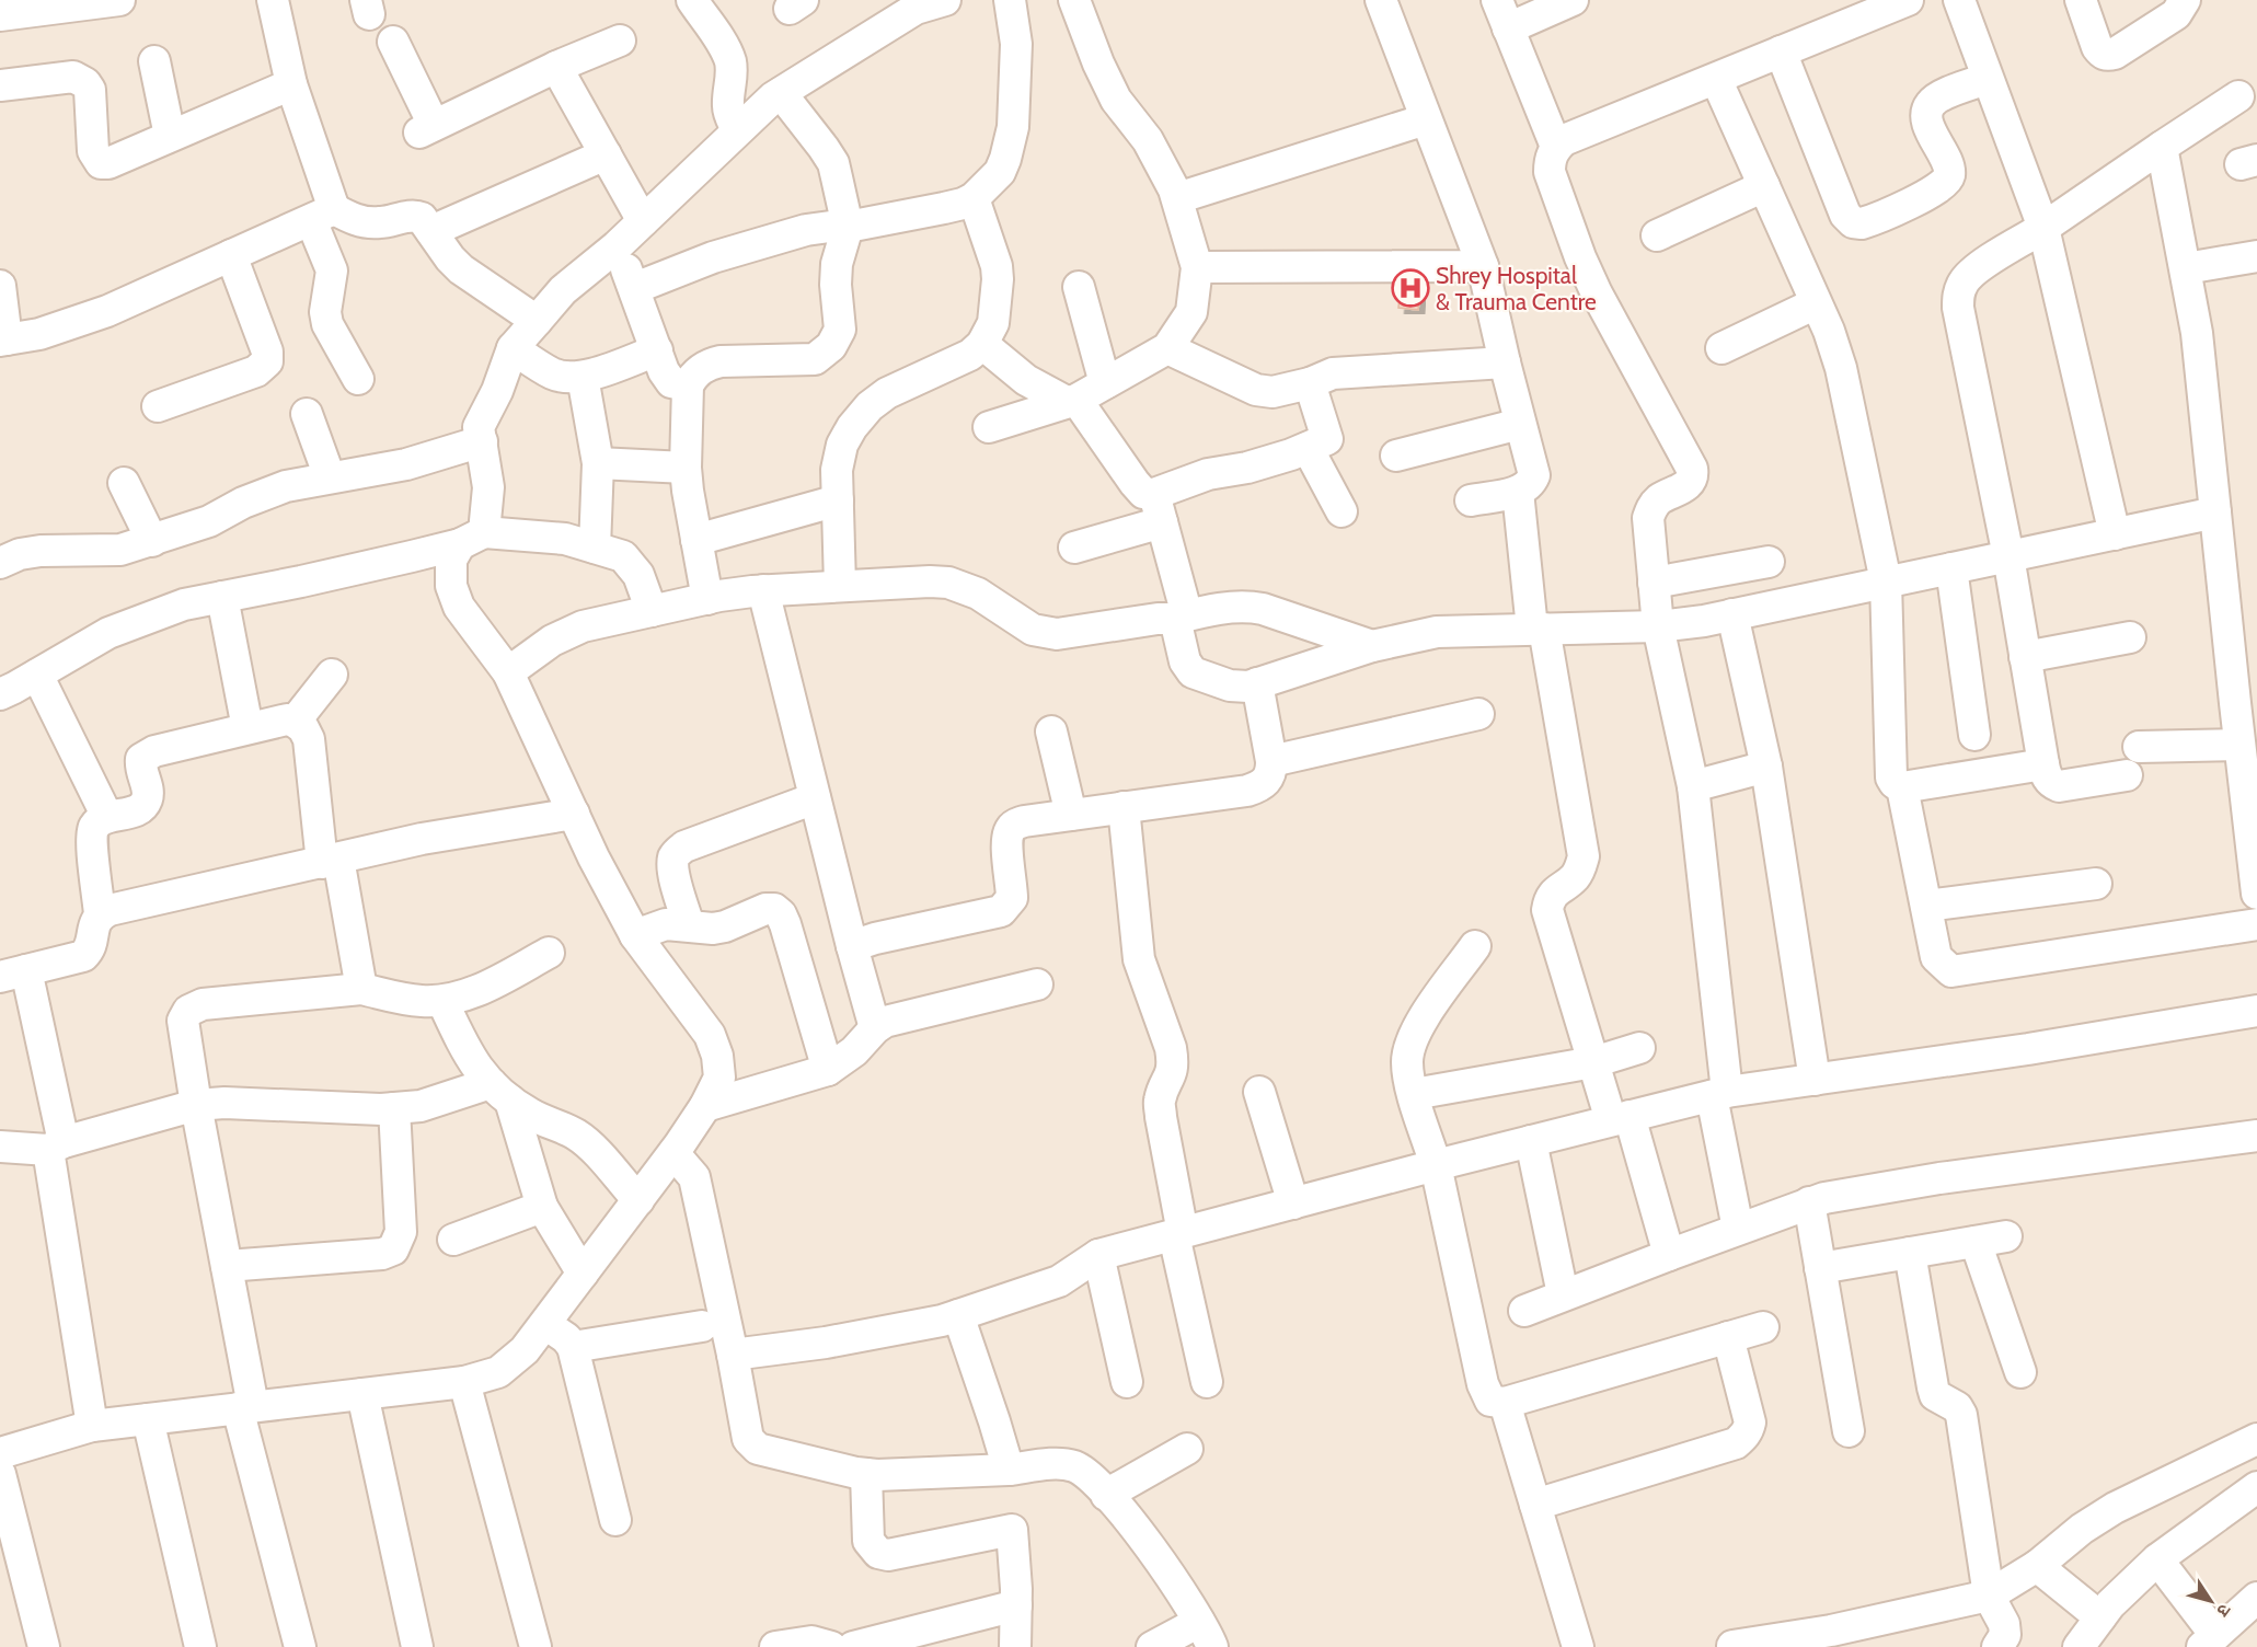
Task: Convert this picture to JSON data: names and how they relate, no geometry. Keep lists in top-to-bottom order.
{
  "places": {
    "hospital": ["Shrey Hospital & Trauma Centre"]
  },
  "north": "bottom right"
}
